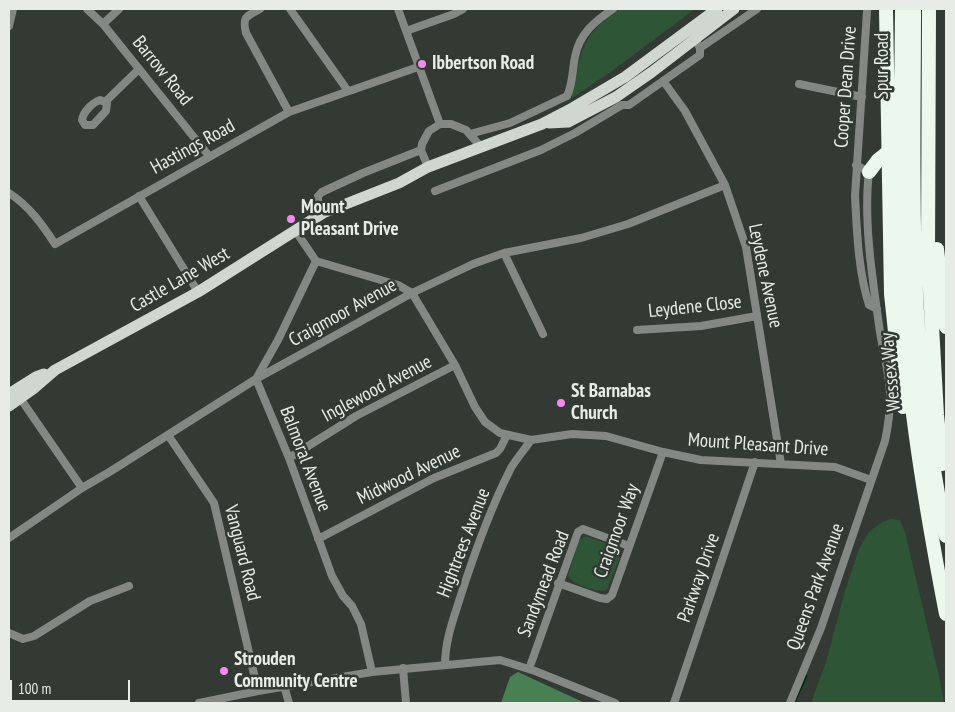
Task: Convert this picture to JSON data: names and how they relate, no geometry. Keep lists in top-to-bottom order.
{
  "streets": {
    "highway": ["Spur Road", "Wessex Way"],
    "main road": ["Castle Lane West"],
    "street": [
      "Barrow Road",
      "Cooper Dean Drive",
      "Hastings Road",
      "Leydene Avenue",
      "Leydene Close",
      "Craigmoor Avenue",
      "Inglewood Avenue",
      "Mount Pleasant Drive",
      "Balmoral Avenue",
      "Midwood Avenue",
      "Craigmoor Way",
      "Hightrees Avenue",
      "Vanguard Road",
      "Parkway Drive",
      "Sandymead Road",
      "Queens Park Avenue"
    ]
  },
  "crossings": [
    ["Spur Road", "Wessex Way"],
    ["Barrow Road", "Hastings Road"],
    ["Cooper Dean Drive", "Mount Pleasant Drive"],
    ["Cooper Dean Drive", "Queens Park Avenue"],
    ["Leydene Avenue", "Castle Lane West"],
    ["Leydene Avenue", "Leydene Close"],
    ["Leydene Avenue", "Craigmoor Avenue"],
    ["Leydene Avenue", "Mount Pleasant Drive"],
    ["Craigmoor Avenue", "Mount Pleasant Drive"],
    ["Craigmoor Avenue", "Balmoral Avenue"],
    ["Craigmoor Avenue", "Vanguard Road"],
    ["Inglewood Avenue", "Mount Pleasant Drive"],
    ["Inglewood Avenue", "Balmoral Avenue"],
    ["Mount Pleasant Drive", "Midwood Avenue"],
    ["Mount Pleasant Drive", "Craigmoor Way"],
    ["Mount Pleasant Drive", "Hightrees Avenue"],
    ["Mount Pleasant Drive", "Parkway Drive"],
    ["Mount Pleasant Drive", "Queens Park Avenue"],
    ["Balmoral Avenue", "Midwood Avenue"],
    ["Craigmoor Way", "Sandymead Road"]
  ],
  "places": [
    "Ibbertson Road",
    "Mount Pleasant Drive",
    "St Barnabas Church",
    "Strouden Community Centre"
  ],
  "scale_bar": "100 m"
}
